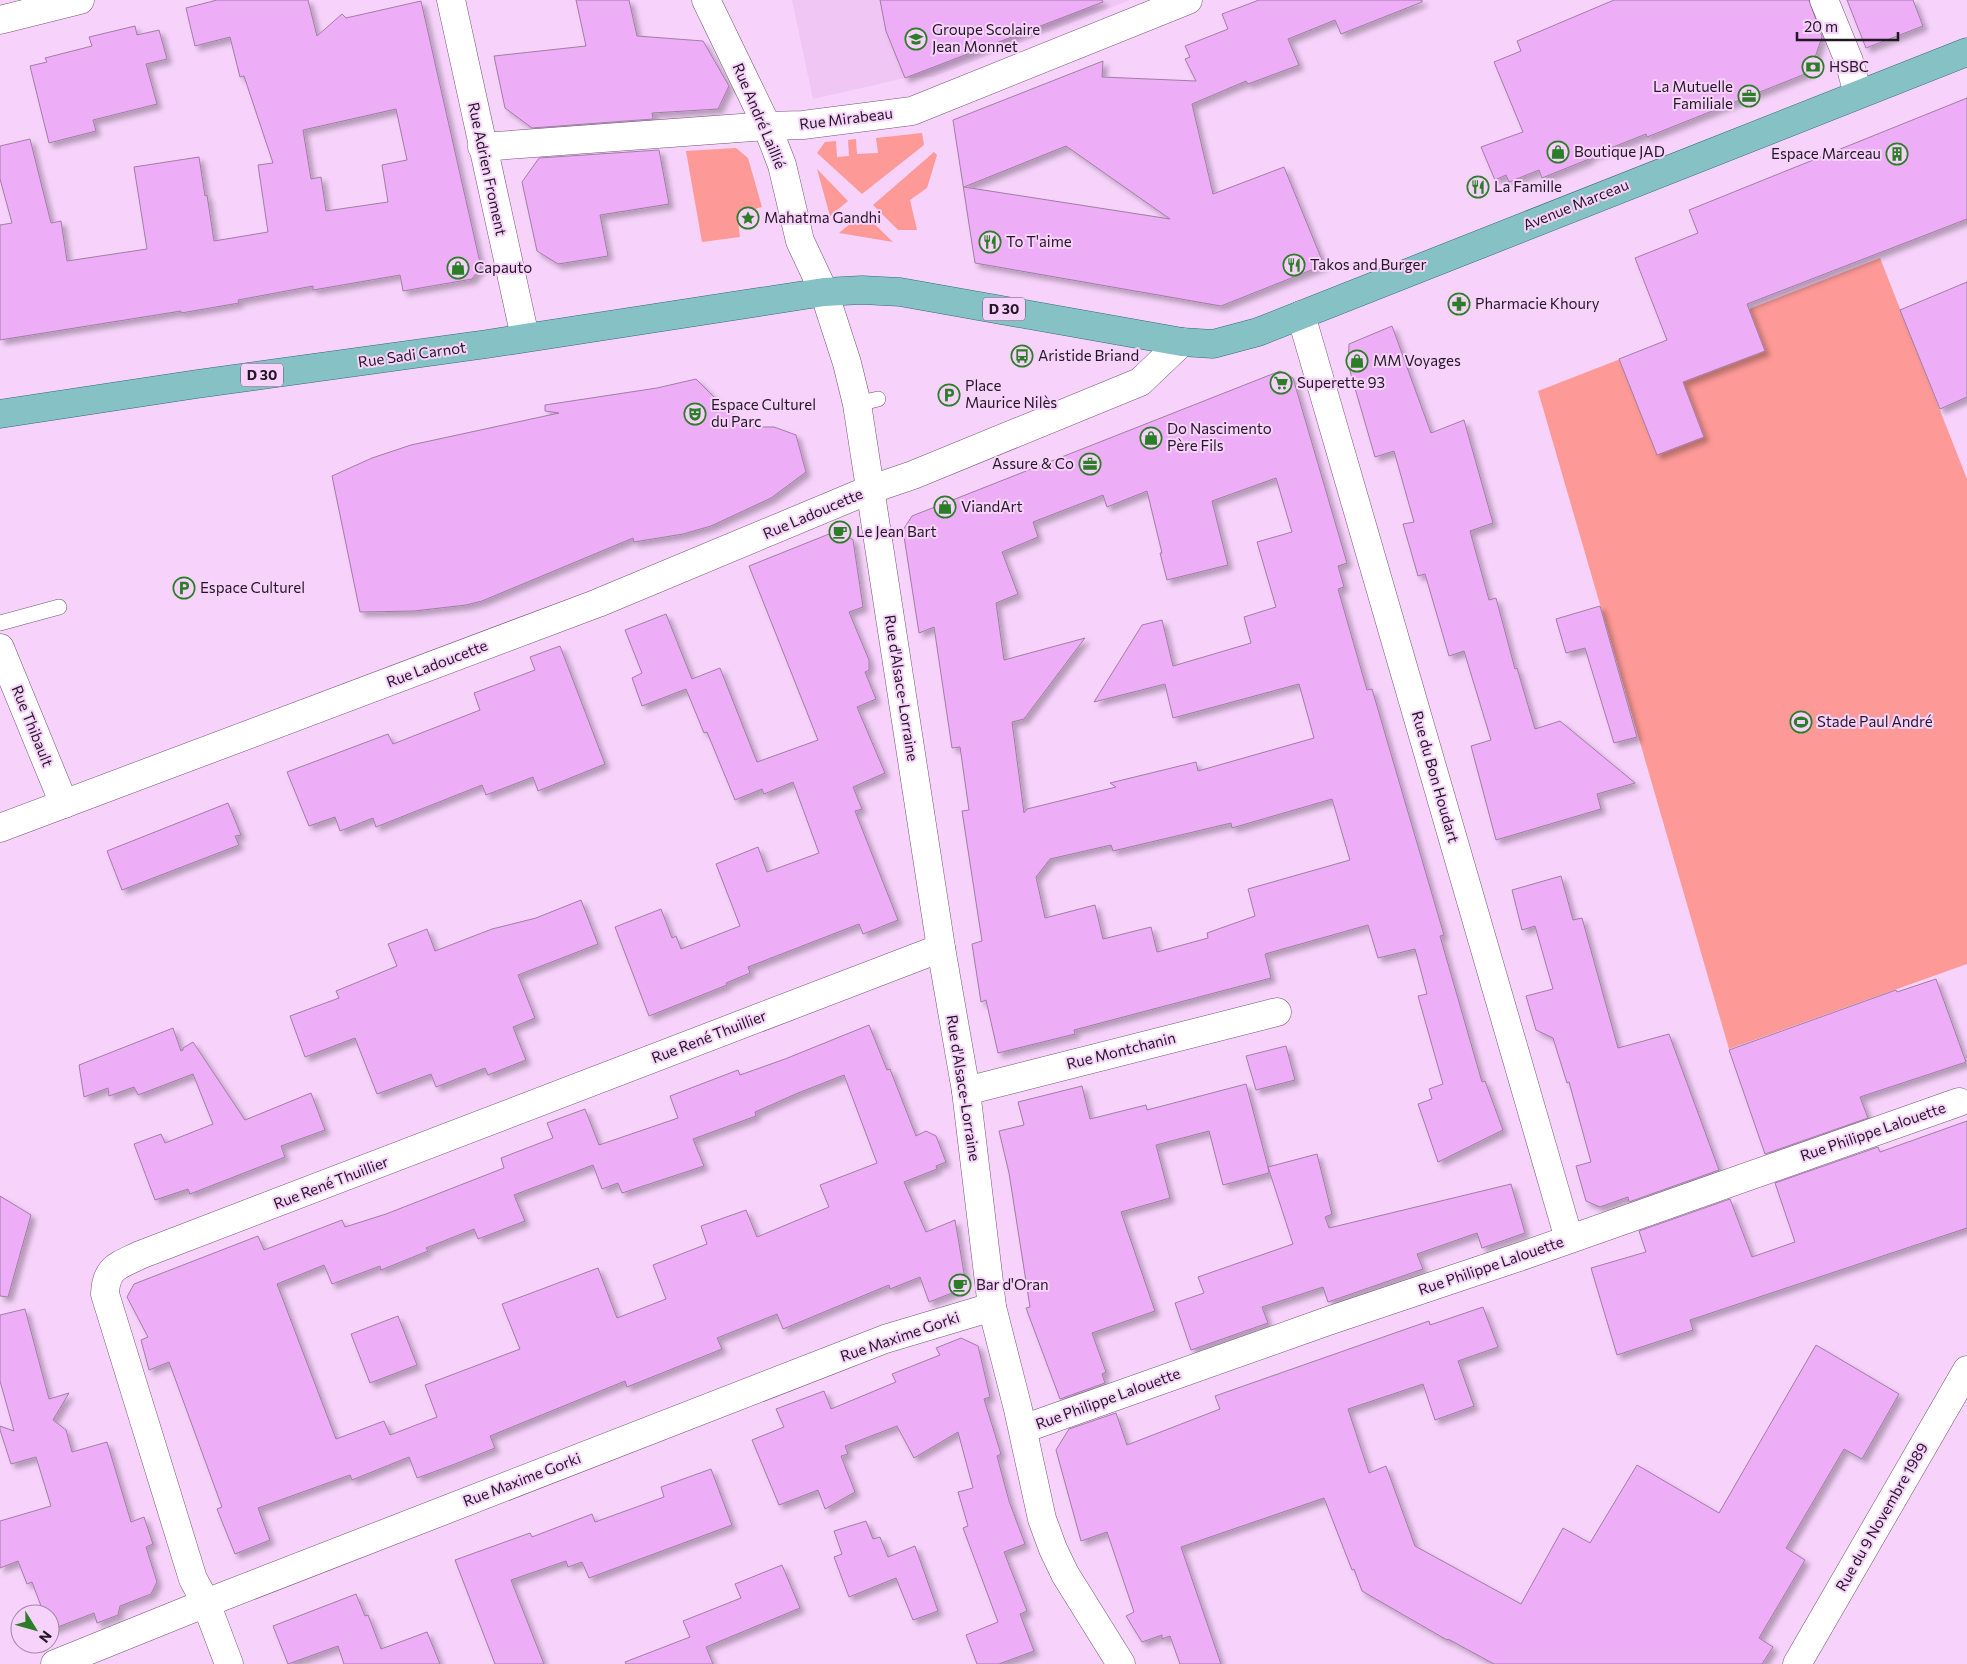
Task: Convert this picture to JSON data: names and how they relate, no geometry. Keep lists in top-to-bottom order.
{
  "streets": {
    "main road": ["Avenue Marceau", "D 30", "Rue Sadi Carnot"],
    "street": [
      "Rue André Laillié",
      "Rue Mirabeau",
      "Rue Adrien Froment",
      "Rue Ladoucette",
      "Rue d'Alsace-Lorraine",
      "Rue Thibault",
      "Rue du Bon Houdart",
      "Rue René Thuillier",
      "Rue Montchanin",
      "Rue Philippe Lalouette",
      "Rue Maxime Gorki",
      "Rue du 9 Novembre 1989"
    ]
  },
  "crossings": [
    ["Rue André Laillié", "Rue Mirabeau"],
    ["Rue André Laillié", "D 30"],
    ["Rue André Laillié", "Rue Sadi Carnot"],
    ["Rue Mirabeau", "Rue Adrien Froment"],
    ["Rue Adrien Froment", "Rue Sadi Carnot"],
    ["Avenue Marceau", "D 30"],
    ["Avenue Marceau", "Rue du Bon Houdart"],
    ["D 30", "Rue Sadi Carnot"],
    ["Rue Ladoucette", "Rue d'Alsace-Lorraine"],
    ["Rue Ladoucette", "Rue Thibault"],
    ["Rue d'Alsace-Lorraine", "Rue René Thuillier"],
    ["Rue d'Alsace-Lorraine", "Rue Montchanin"],
    ["Rue d'Alsace-Lorraine", "Rue Philippe Lalouette"],
    ["Rue d'Alsace-Lorraine", "Rue Maxime Gorki"],
    ["Rue du Bon Houdart", "Rue Philippe Lalouette"],
    ["Rue René Thuillier", "Rue Maxime Gorki"]
  ],
  "places": {
    "school or university": ["Groupe Scolaire Jean Monnet"],
    "bank": ["HSBC"],
    "office": ["La Mutuelle Familiale", "Assure & Co"],
    "shop": [
      "Boutique JAD",
      "Capauto",
      "MM Voyages",
      "Do Nascimento Père Fils",
      "ViandArt"
    ],
    "building": ["Espace Marceau"],
    "restaurant": ["La Famille", "To T'aime", "Takos and Burger"],
    "place": ["Mahatma Gandhi"],
    "pharmacy": ["Pharmacie Khoury"],
    "bus stop": ["Aristide Briand"],
    "supermarket": ["Superette 93"],
    "parking": ["Place Maurice Nilès", "Espace Culturel"],
    "theatre": ["Espace Culturel du Parc"],
    "cafe": ["Le Jean Bart", "Bar d'Oran"],
    "sports": ["Stade Paul André"]
  },
  "scale_bar": "20 m",
  "north": "bottom right"
}
